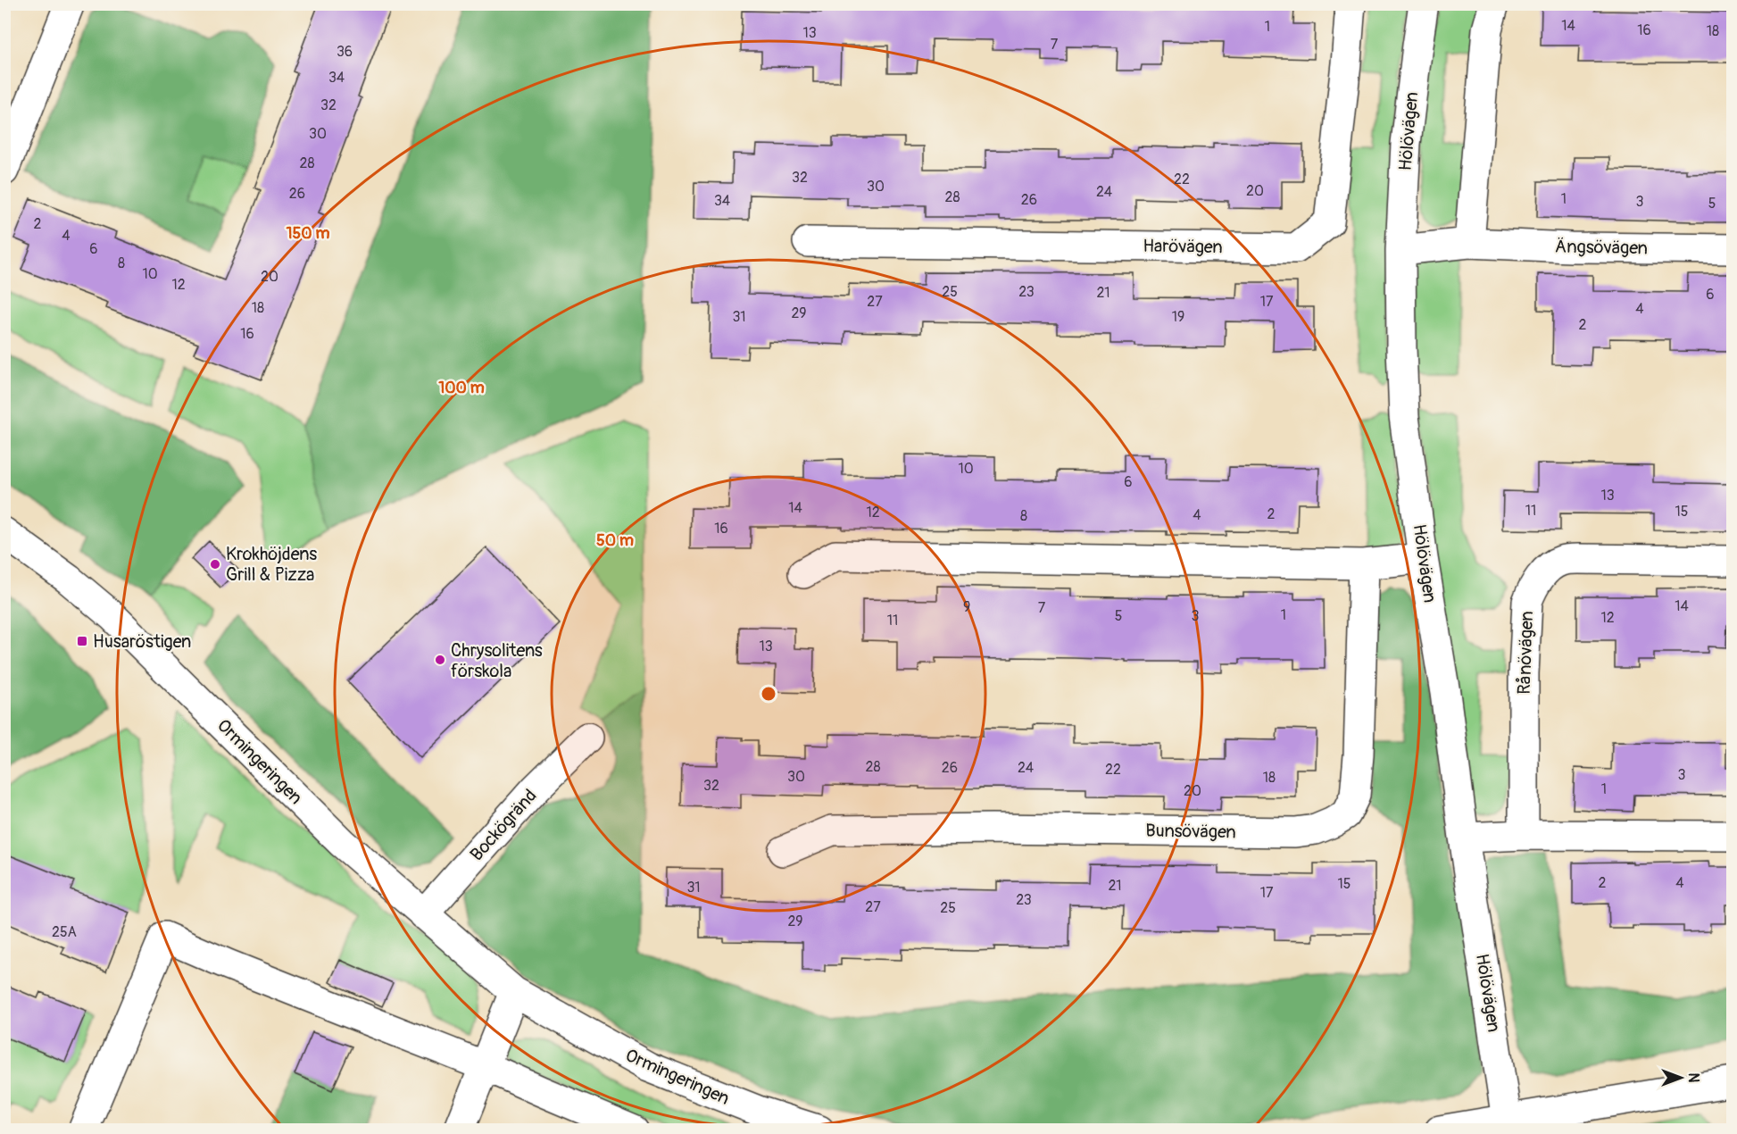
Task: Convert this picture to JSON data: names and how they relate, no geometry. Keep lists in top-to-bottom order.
{
  "streets": {
    "street": [
      "Hölövägen",
      "Harövägen",
      "Ängsövägen",
      "Rånövägen",
      "Ormingeringen",
      "Bockögränd",
      "Bunsövägen"
    ]
  },
  "crossings": [
    ["Hölövägen", "Ängsövägen"],
    ["Ormingeringen", "Bockögränd"]
  ],
  "places": {
    "other": ["Krokhöjdens Grill & Pizza", "Chrysolitens förskola"],
    "transit": ["Husaröstigen"]
  },
  "house_numbers": [
    "14",
    "1",
    "16",
    "18",
    "13",
    "7",
    "36",
    "34",
    "32",
    "30",
    "28",
    "32",
    "22",
    "30",
    "20",
    "24",
    "26",
    "28",
    "1",
    "26",
    "34",
    "3",
    "5",
    "2",
    "4",
    "6",
    "8",
    "10",
    "20",
    "12",
    "25",
    "23",
    "21",
    "6",
    "27",
    "17",
    "18",
    "4",
    "29",
    "31",
    "19",
    "2",
    "16",
    "10",
    "6",
    "13",
    "14",
    "11",
    "15",
    "12",
    "2",
    "4",
    "8",
    "16",
    "14",
    "9",
    "7",
    "1",
    "5",
    "3",
    "12",
    "11",
    "13",
    "28",
    "26",
    "24",
    "22",
    "3",
    "30",
    "18",
    "32",
    "1",
    "20",
    "2",
    "4",
    "15",
    "21",
    "31",
    "17",
    "23",
    "27",
    "25",
    "29",
    "25A"
  ],
  "north": "right",
  "rings": ["150 m", "100 m", "50 m"]
}
